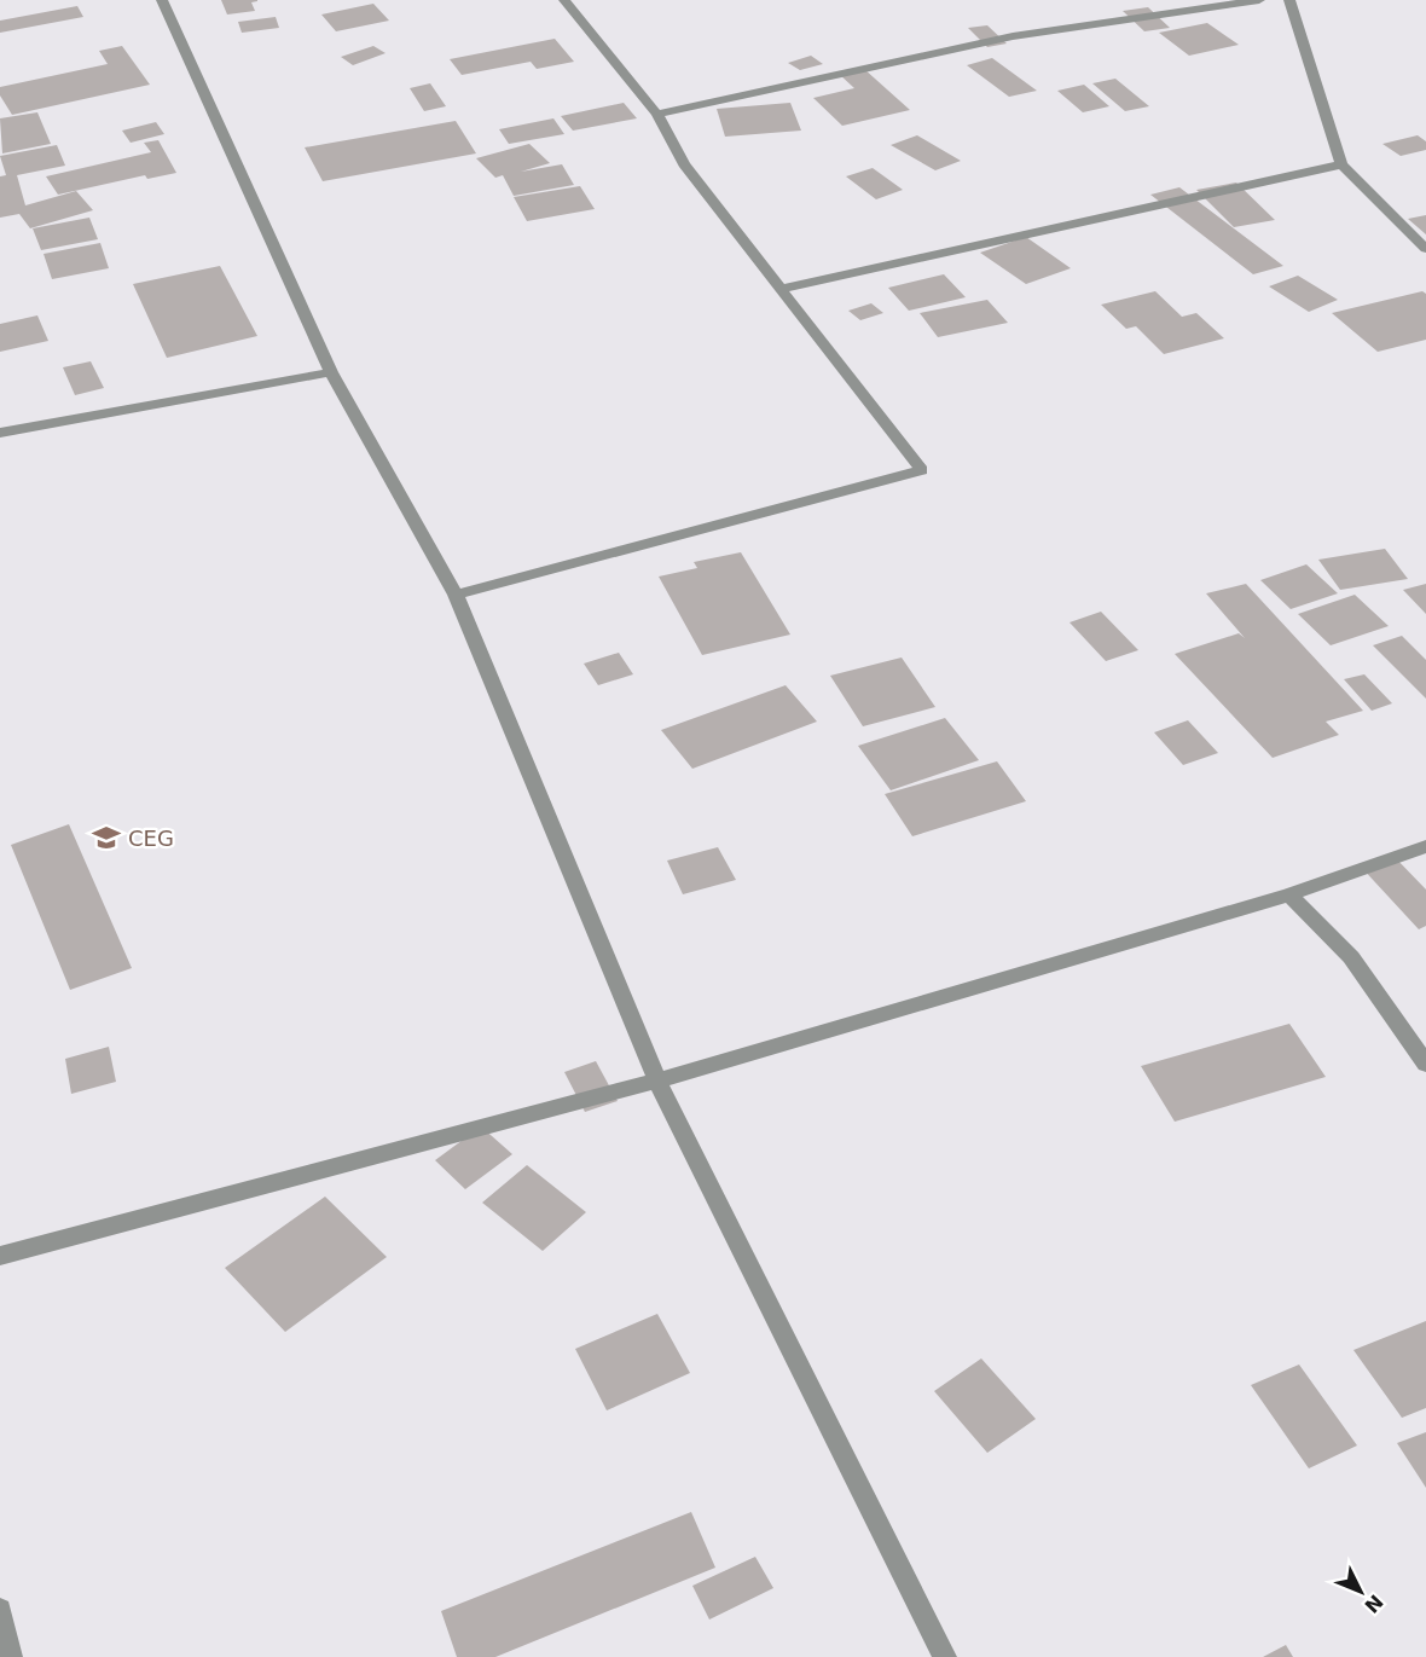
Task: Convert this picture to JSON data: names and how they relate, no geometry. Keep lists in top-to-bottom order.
{
  "places": {
    "school or university": ["CEG"]
  },
  "north": "bottom right"
}
